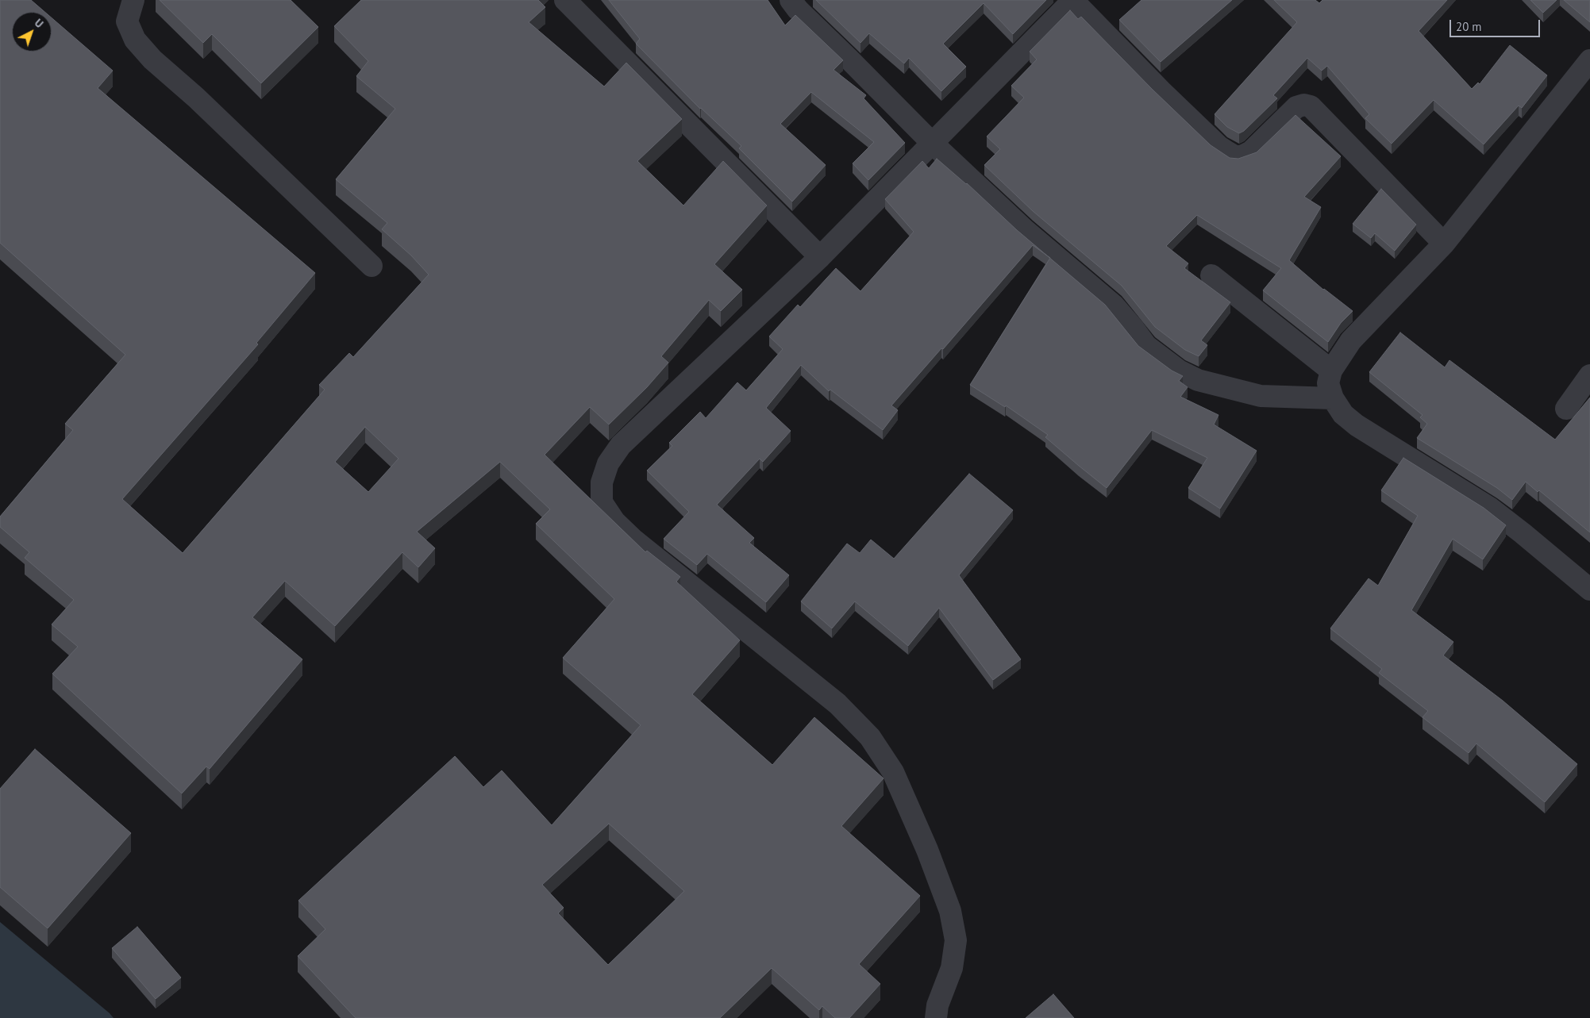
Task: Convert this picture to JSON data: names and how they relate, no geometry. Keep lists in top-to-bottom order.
{
  "scale_bar": "20 m",
  "north": "top right"
}
